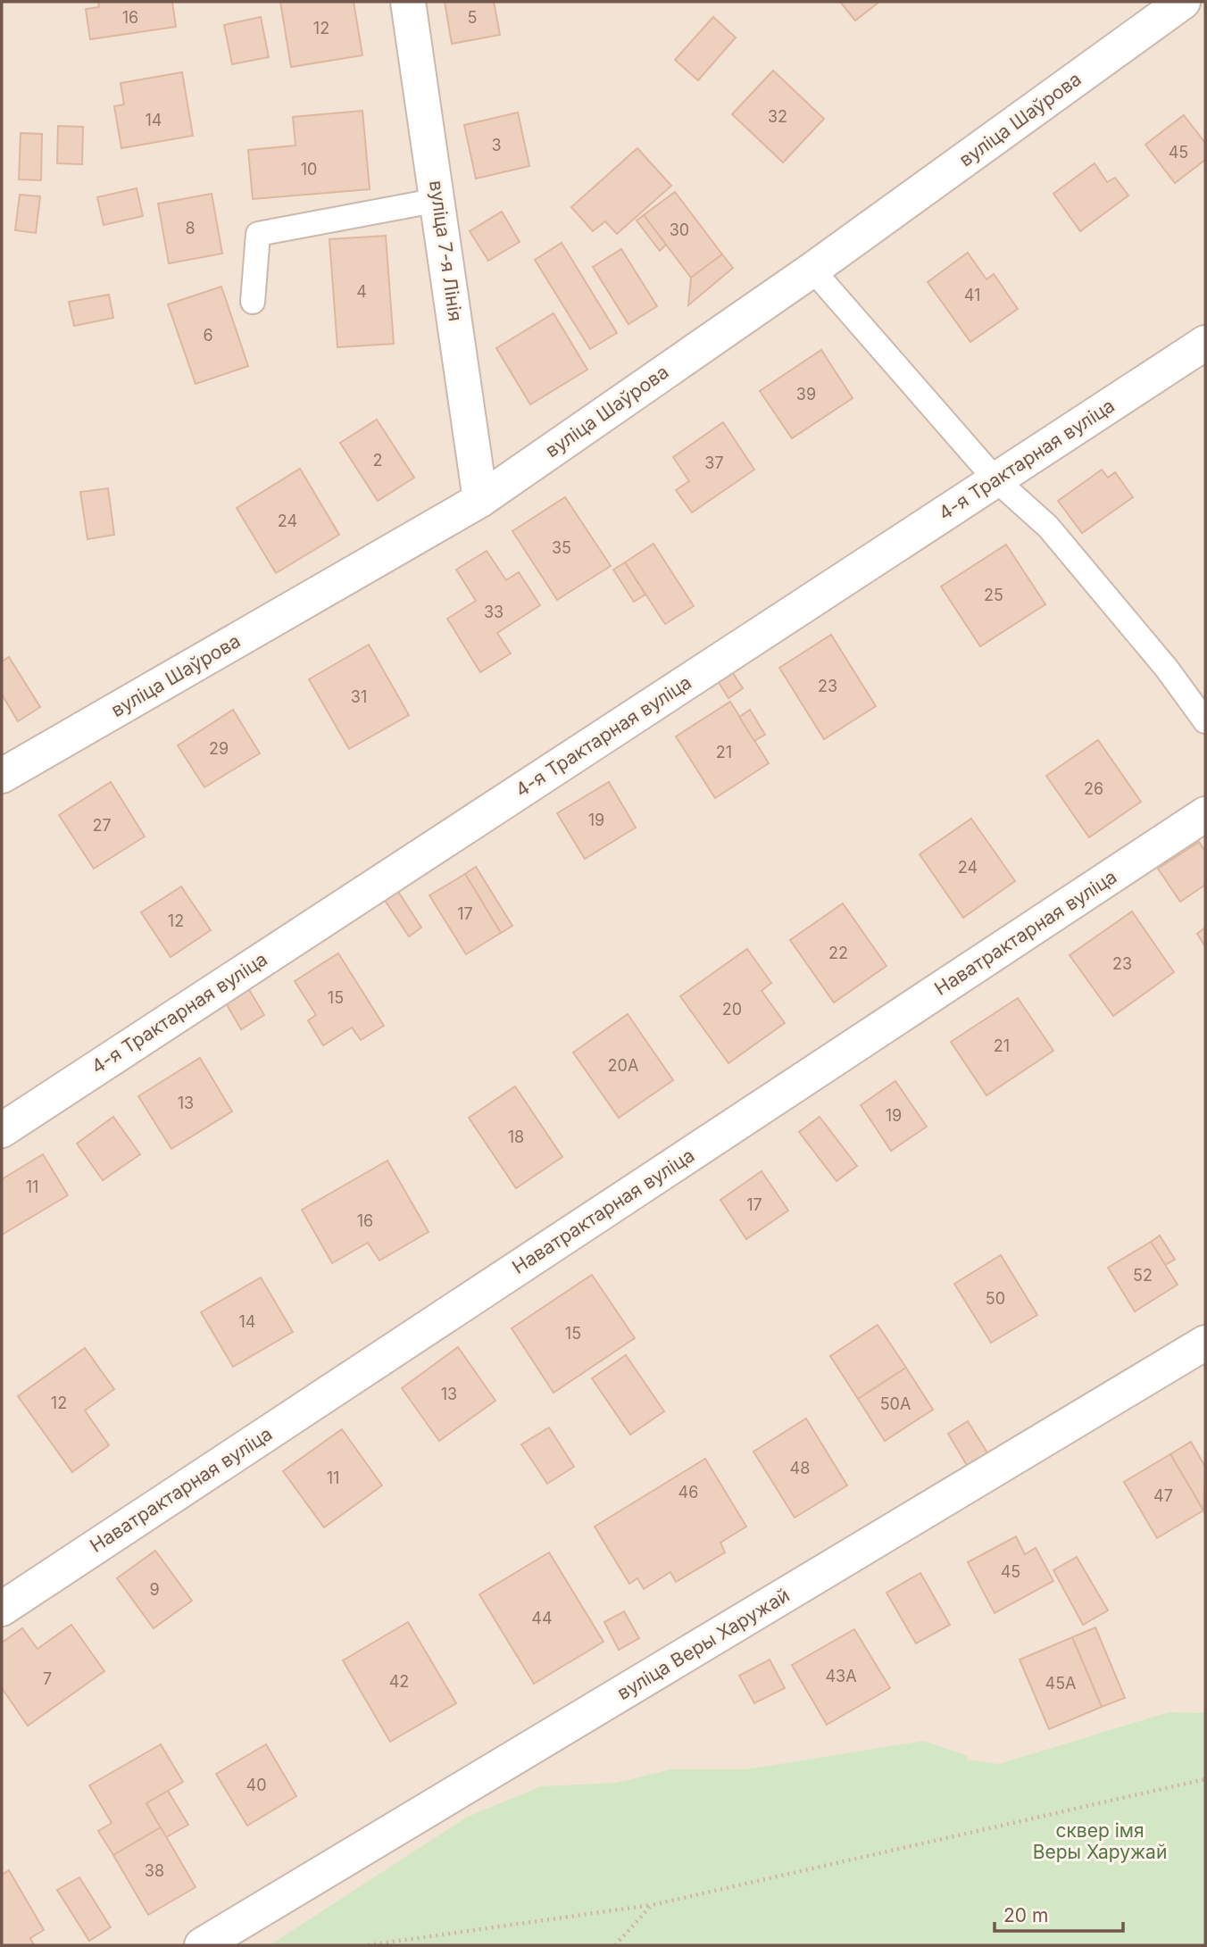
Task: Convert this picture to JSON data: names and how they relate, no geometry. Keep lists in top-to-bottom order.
{
  "streets": {
    "street": [
      "вуліца Шаўрова",
      "вуліца 7-я Лінія",
      "4-я Трактарная вуліца",
      "Наватрактарная вуліца",
      "вуліца Веры Харужай"
    ]
  },
  "crossings": [
    ["вуліца Шаўрова", "вуліца 7-я Лінія"]
  ],
  "parks": ["сквер імя Веры Харужай"],
  "house_numbers": [
    "16",
    "5",
    "12",
    "32",
    "14",
    "3",
    "45",
    "10",
    "8",
    "30",
    "4",
    "41",
    "6",
    "39",
    "2",
    "37",
    "24",
    "35",
    "25",
    "33",
    "23",
    "31",
    "29",
    "21",
    "26",
    "19",
    "27",
    "24",
    "17",
    "12",
    "22",
    "23",
    "15",
    "20",
    "21",
    "20А",
    "13",
    "19",
    "18",
    "11",
    "17",
    "16",
    "52",
    "50",
    "14",
    "15",
    "13",
    "12",
    "50А",
    "48",
    "11",
    "46",
    "47",
    "45",
    "9",
    "44",
    "43А",
    "7",
    "42",
    "45А",
    "40",
    "38"
  ],
  "scale_bar": "20 m"
}
